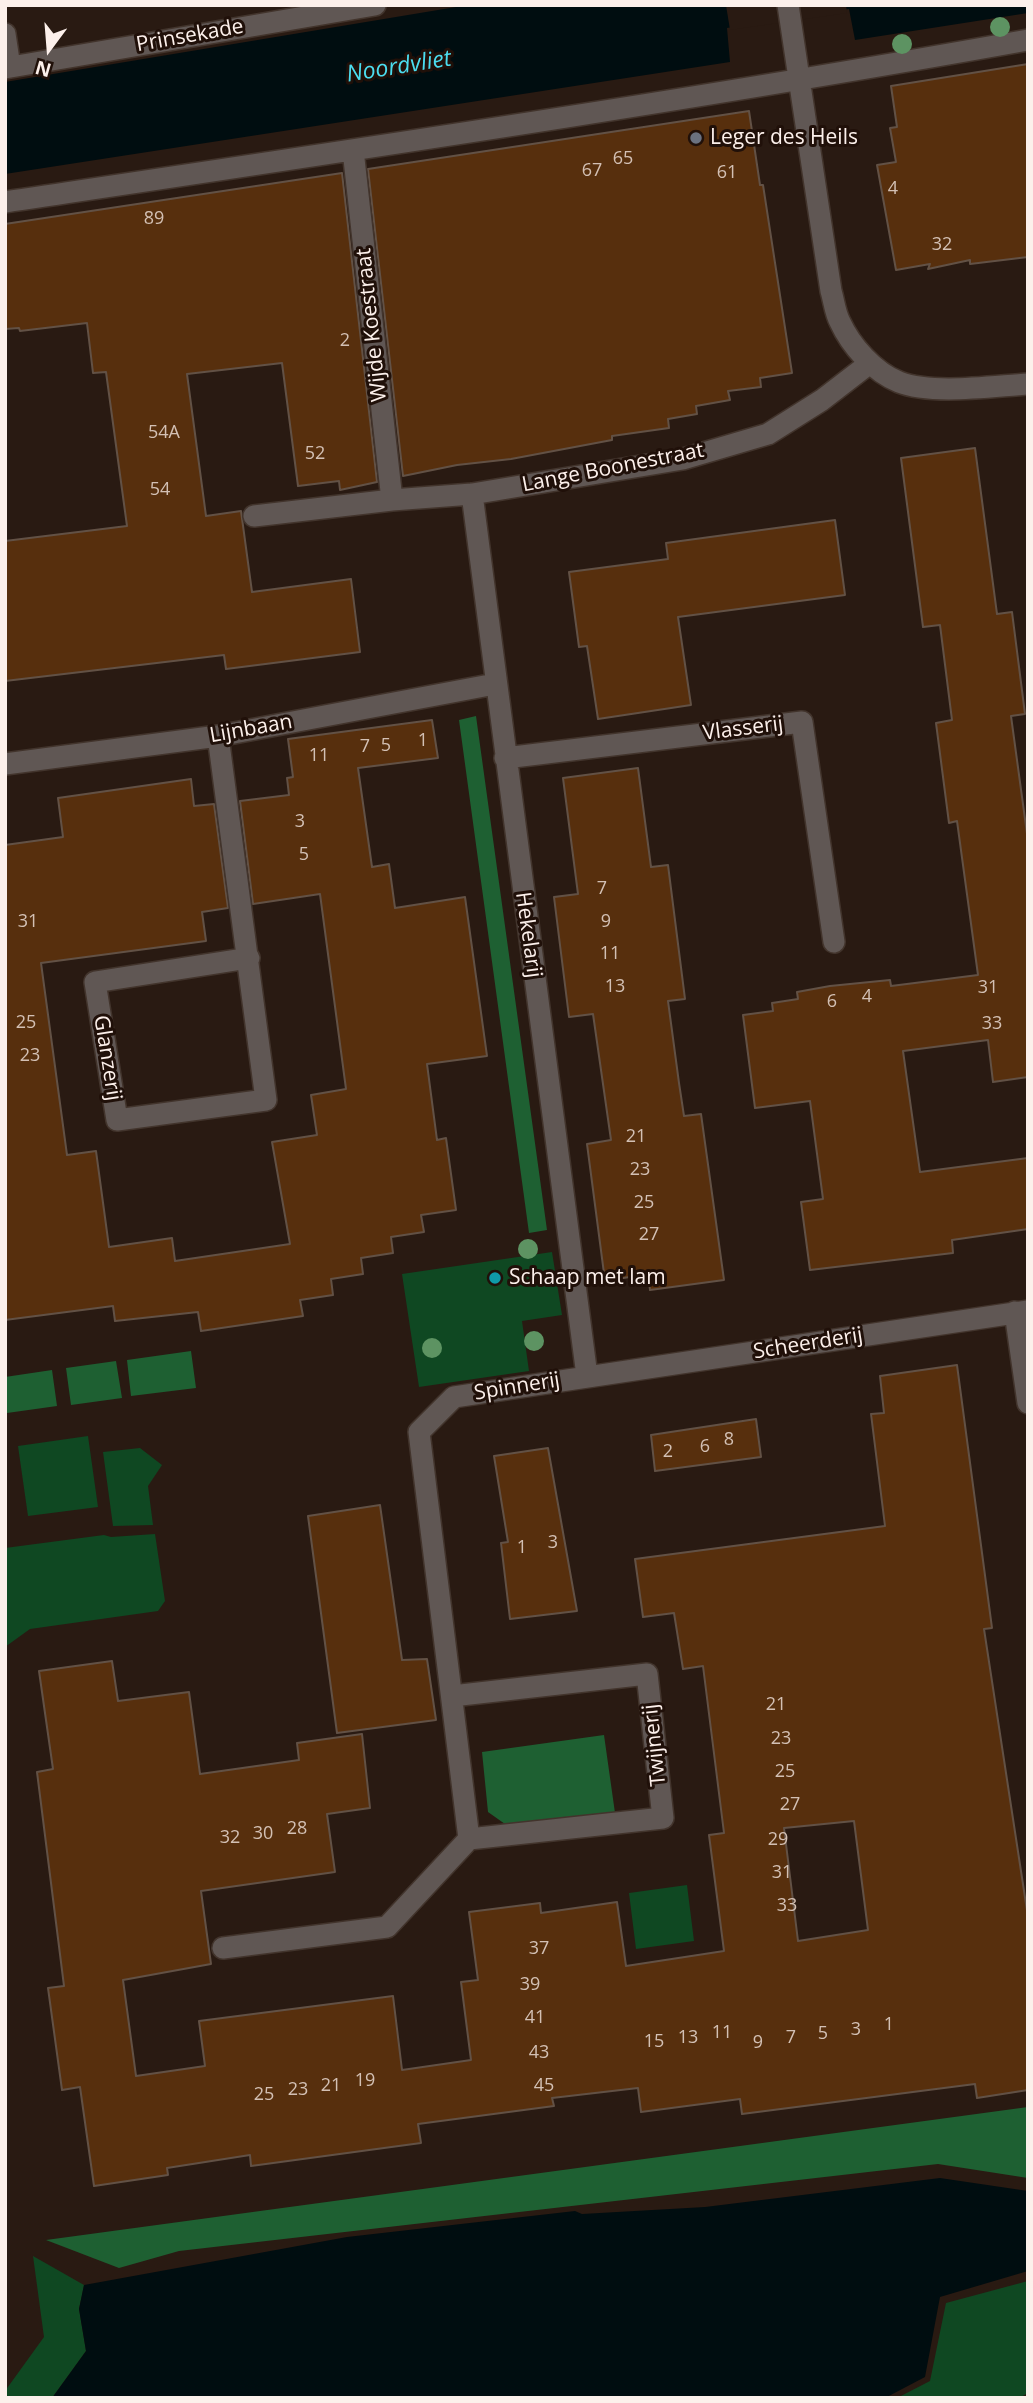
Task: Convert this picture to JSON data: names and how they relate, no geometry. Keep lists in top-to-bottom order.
{
  "streets": {
    "street": [
      "Prinsekade",
      "Wijde Koestraat",
      "Lange Boonestraat",
      "Lijnbaan",
      "Vlasserij",
      "Hekelarij",
      "Glanzerij",
      "Scheerderij",
      "Spinnerij",
      "Twijnerij"
    ]
  },
  "crossings": [
    ["Wijde Koestraat", "Lange Boonestraat"],
    ["Lange Boonestraat", "Hekelarij"],
    ["Lijnbaan", "Hekelarij"],
    ["Lijnbaan", "Glanzerij"],
    ["Vlasserij", "Hekelarij"],
    ["Hekelarij", "Scheerderij"],
    ["Hekelarij", "Spinnerij"],
    ["Scheerderij", "Spinnerij"],
    ["Spinnerij", "Twijnerij"]
  ],
  "water": ["Noordvliet"],
  "places": ["Leger des Heils", "Schaap met lam"],
  "house_numbers": [
    "65",
    "67",
    "61",
    "4",
    "89",
    "32",
    "2",
    "54A",
    "52",
    "54",
    "1",
    "5",
    "7",
    "11",
    "3",
    "5",
    "7",
    "31",
    "9",
    "11",
    "13",
    "31",
    "4",
    "6",
    "25",
    "33",
    "23",
    "21",
    "23",
    "25",
    "27",
    "8",
    "6",
    "2",
    "3",
    "1",
    "21",
    "23",
    "25",
    "27",
    "28",
    "30",
    "32",
    "29",
    "31",
    "33",
    "37",
    "39",
    "41",
    "1",
    "3",
    "11",
    "5",
    "13",
    "7",
    "15",
    "9",
    "43",
    "19",
    "21",
    "45",
    "23",
    "25"
  ],
  "north": "bottom"
}
